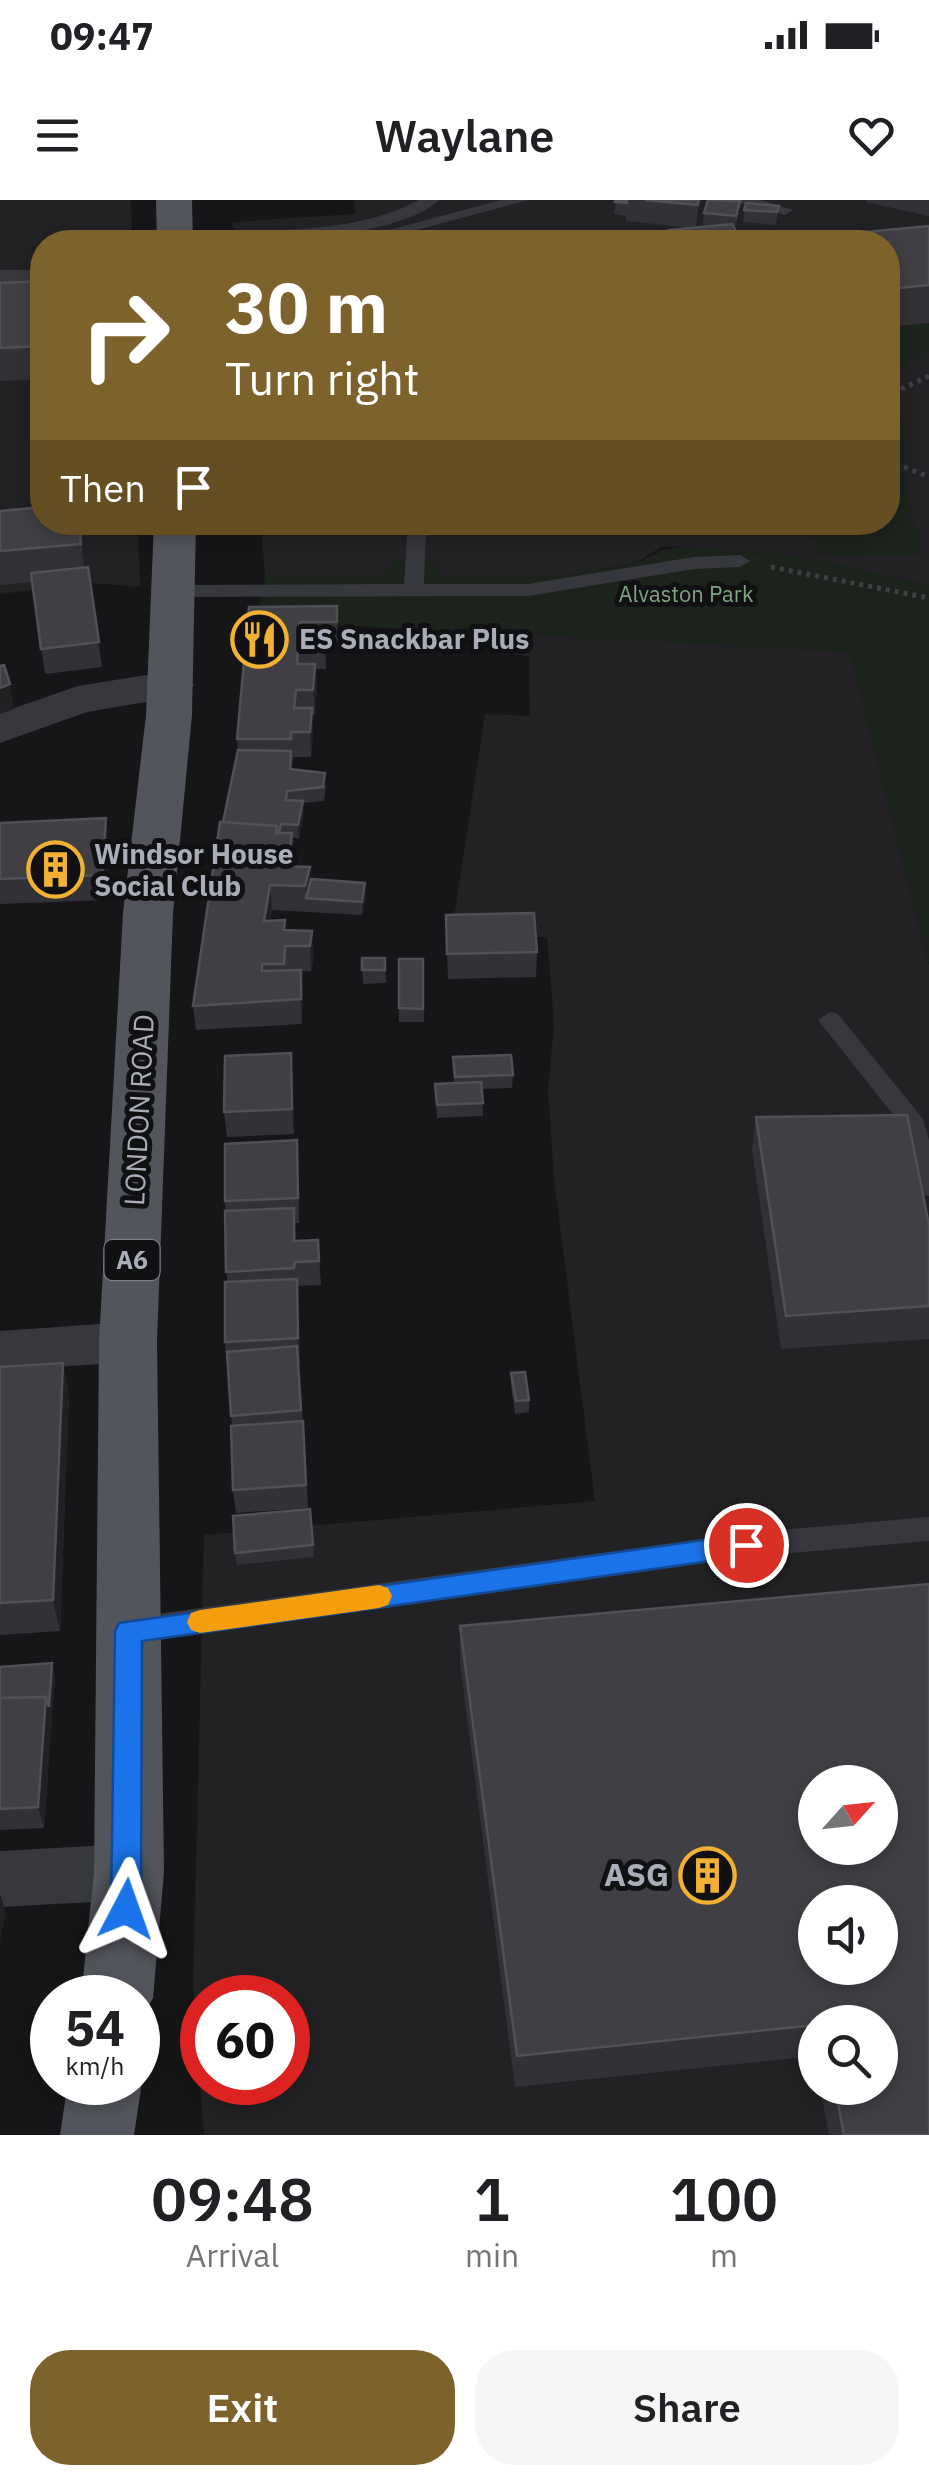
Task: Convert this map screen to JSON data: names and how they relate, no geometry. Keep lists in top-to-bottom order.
{
  "streets": {
    "main road": ["LONDON ROAD", "A6"]
  },
  "parks": ["Alvaston Park"],
  "places": {
    "restaurant": ["ES Snackbar Plus"],
    "building": ["Windsor House Social Club", "ASG"]
  },
  "north": "top right",
  "page": {
    "status": "09:47",
    "header": "Waylane",
    "turn": ["30 m", "Turn right"],
    "then": "Then",
    "speed": "54 km/h",
    "limit": "60",
    "eta": [
      "09:48",
      "Arrival",
      "1",
      "min",
      "100",
      "m"
    ],
    "buttons": ["Exit", "Share"]
  }
}
